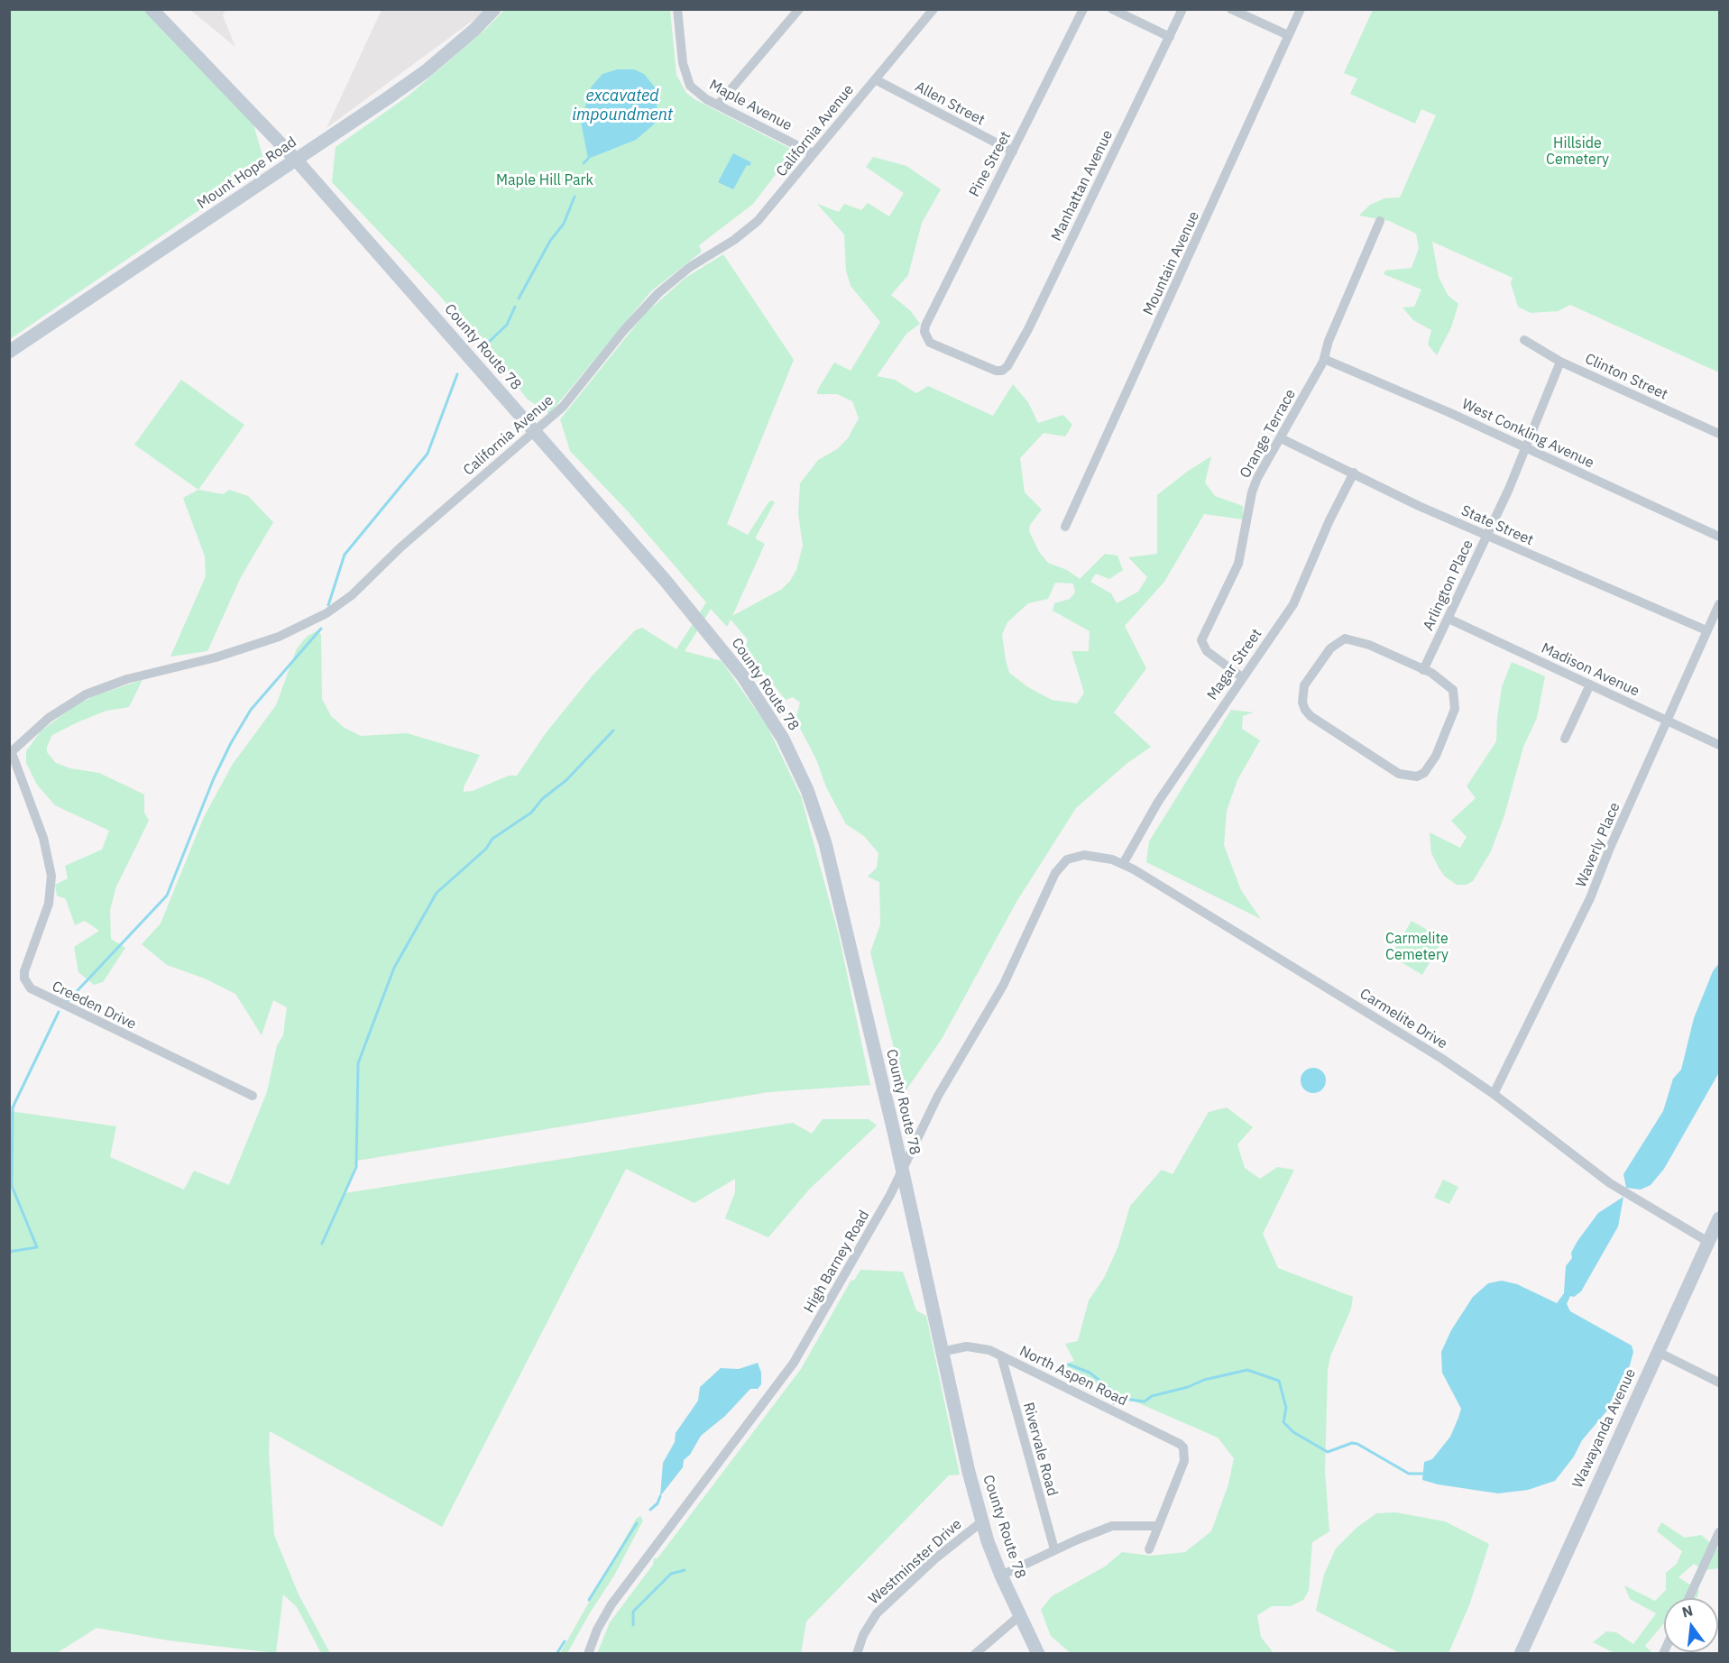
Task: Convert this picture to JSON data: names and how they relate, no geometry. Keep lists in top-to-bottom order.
{
  "streets": {
    "street": [
      "Allen Street",
      "Maple Avenue",
      "California Avenue",
      "Pine Street",
      "Mount Hope Road",
      "Manhattan Avenue",
      "Mountain Avenue",
      "County Route 78",
      "Clinton Street",
      "Orange Terrace",
      "West Conkling Avenue",
      "State Street",
      "Arlington Place",
      "Magar Street",
      "Madison Avenue",
      "Waverly Place",
      "Creeden Drive",
      "Carmelite Drive",
      "High Barney Road",
      "North Aspen Road",
      "Wawayanda Avenue",
      "Rivervale Road",
      "Westminster Drive"
    ]
  },
  "crossings": [
    ["Allen Street", "California Avenue"],
    ["Allen Street", "Pine Street"],
    ["Maple Avenue", "California Avenue"],
    ["California Avenue", "County Route 78"],
    ["California Avenue", "Creeden Drive"],
    ["Pine Street", "Manhattan Avenue"],
    ["Mount Hope Road", "County Route 78"],
    ["County Route 78", "High Barney Road"],
    ["County Route 78", "North Aspen Road"],
    ["County Route 78", "Westminster Drive"],
    ["Clinton Street", "Arlington Place"],
    ["Orange Terrace", "West Conkling Avenue"],
    ["Orange Terrace", "State Street"],
    ["Orange Terrace", "Magar Street"],
    ["West Conkling Avenue", "Arlington Place"],
    ["State Street", "Arlington Place"],
    ["State Street", "Magar Street"],
    ["State Street", "Waverly Place"],
    ["Arlington Place", "Madison Avenue"],
    ["Magar Street", "Carmelite Drive"],
    ["Madison Avenue", "Waverly Place"],
    ["Waverly Place", "Carmelite Drive"],
    ["Carmelite Drive", "High Barney Road"],
    ["Carmelite Drive", "Wawayanda Avenue"],
    ["North Aspen Road", "Rivervale Road"]
  ],
  "water": ["excavated impoundment"],
  "parks": ["Hillside Cemetery", "Maple Hill Park", "Carmelite Cemetery"],
  "north": "top"
}
